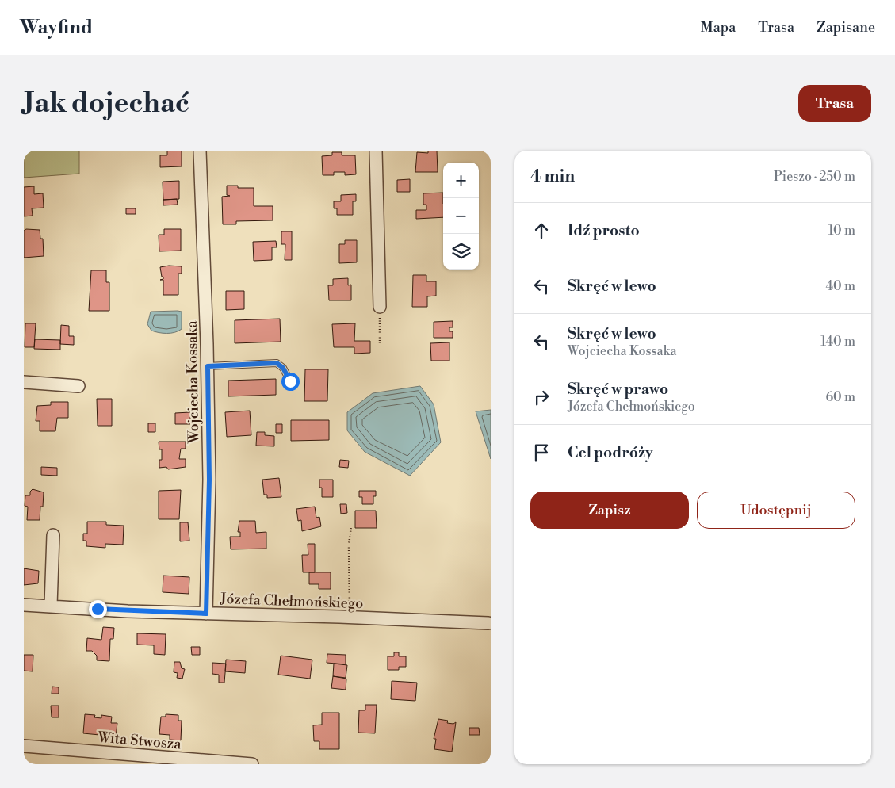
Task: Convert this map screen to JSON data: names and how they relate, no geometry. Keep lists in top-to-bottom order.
{
  "streets": {
    "street": ["Wojciecha Kossaka", "Józefa Chełmońskiego", "Wita Stwosza"]
  },
  "crossings": [
    ["Wojciecha Kossaka", "Józefa Chełmońskiego"]
  ],
  "page": {
    "header": "Wayfind",
    "nav": ["Mapa", "Trasa", "Zapisane"],
    "buttons": [
      "Trasa",
      ["Zapisz", "Udostępnij"]
    ],
    "title": "Jak dojechać",
    "heading": ["4 min", "Pieszo · 250 m"],
    "map_buttons": ["+", "−"],
    "list": [
      ["Idź prosto", "10 m"],
      ["Skręć w lewo", "40 m"],
      ["Skręć w lewo", "Wojciecha Kossaka", "140 m"],
      ["Skręć w prawo", "Józefa Chełmońskiego", "60 m"],
      "Cel podróży"
    ]
  }
}
